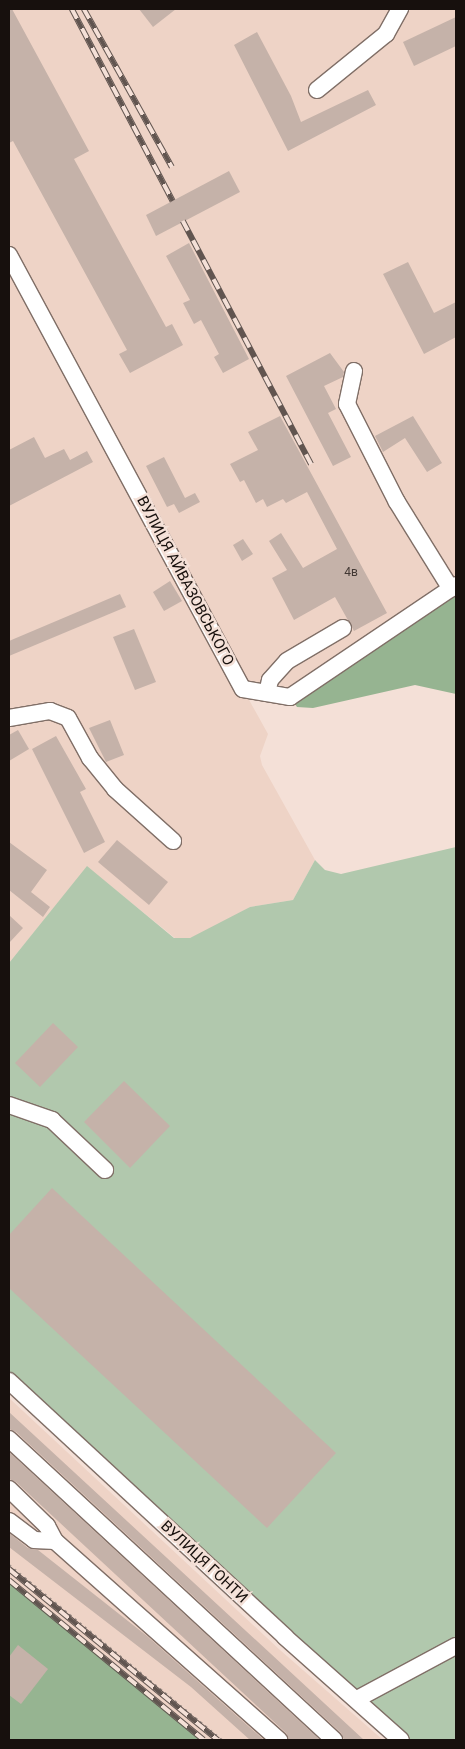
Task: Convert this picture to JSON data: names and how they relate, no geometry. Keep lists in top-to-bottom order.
{
  "streets": {
    "street": ["ВУЛИЦЯ АЙВАЗОВСЬКОГО", "ВУЛИЦЯ ГОНТИ"]
  },
  "house_numbers": ["4в"]
}
